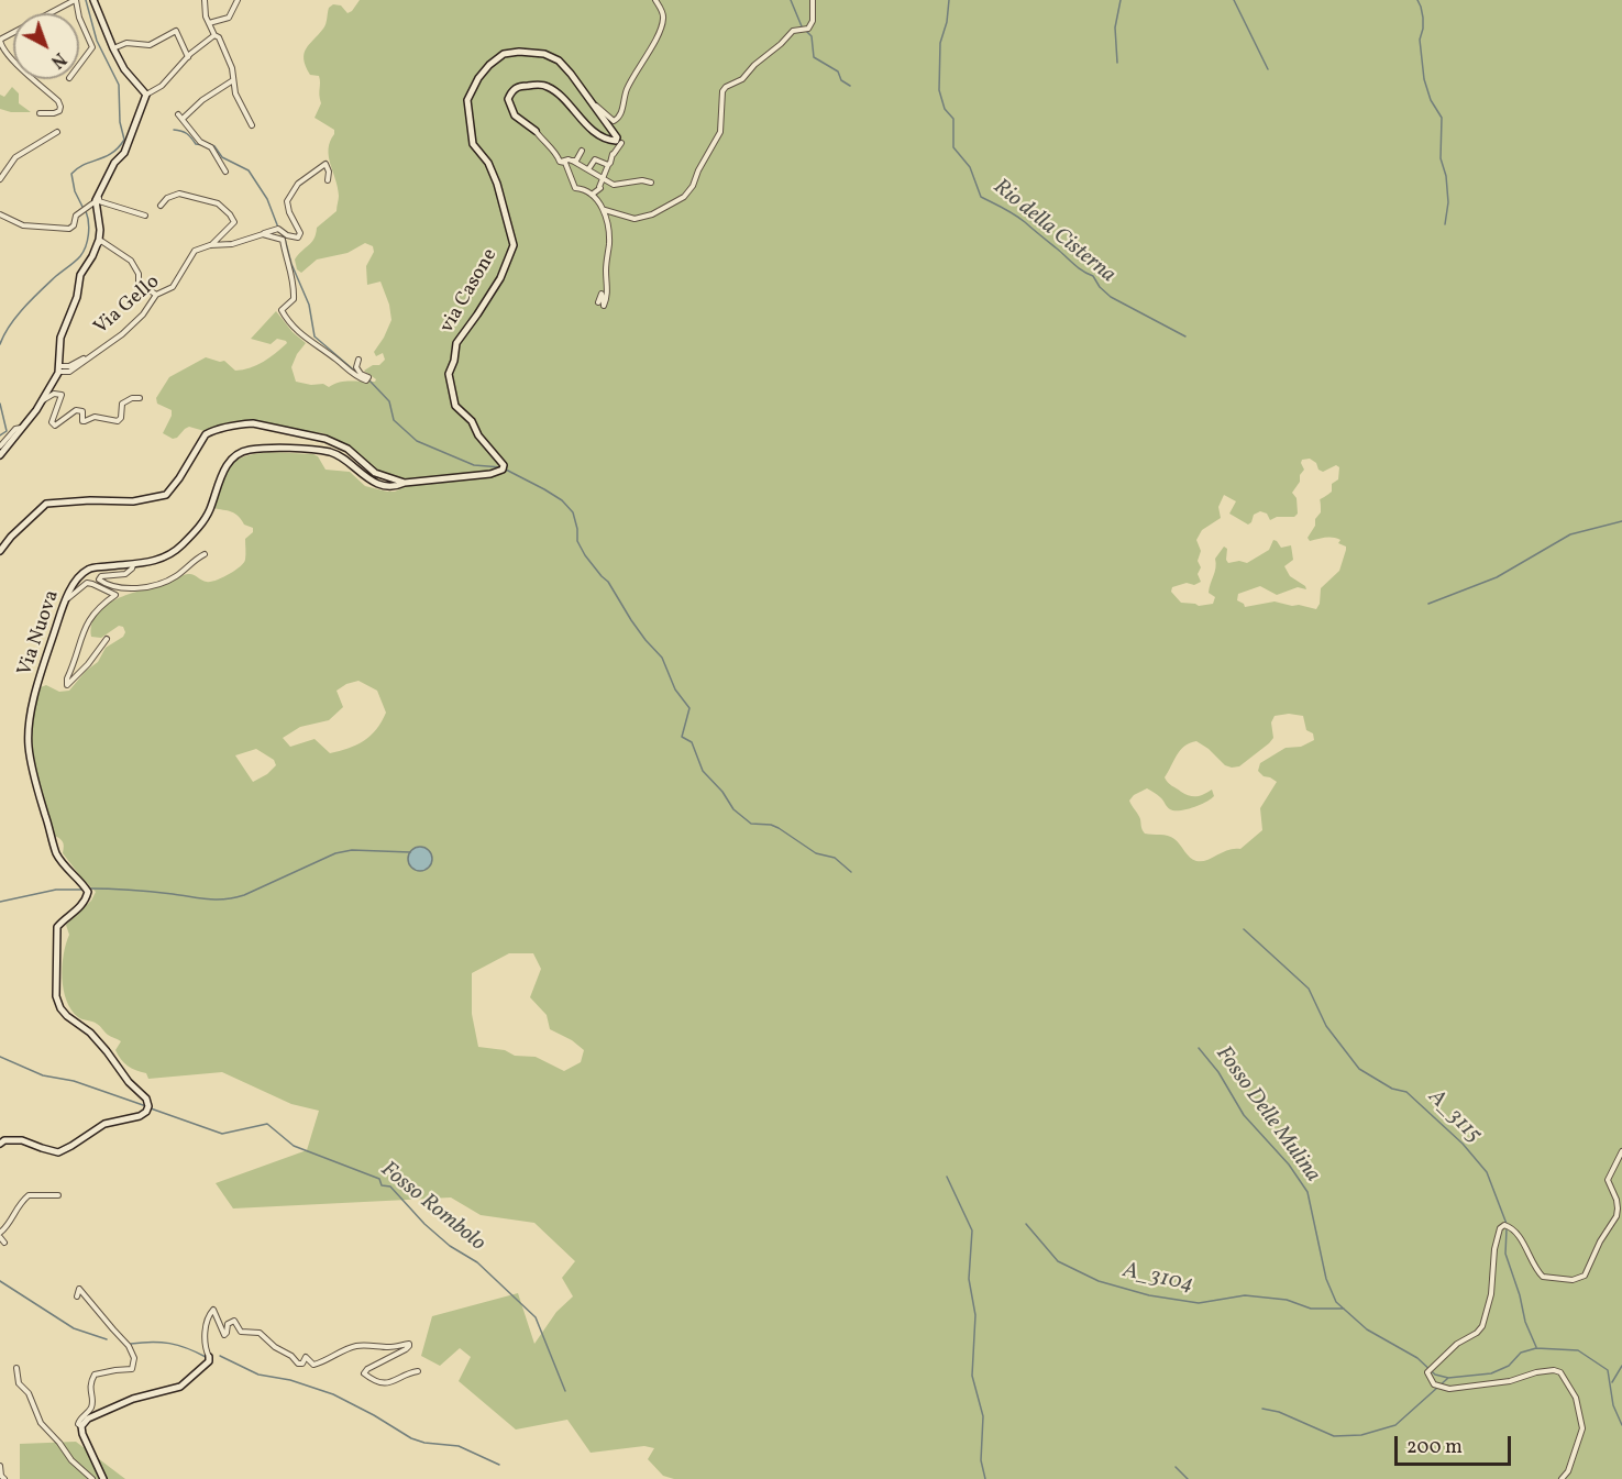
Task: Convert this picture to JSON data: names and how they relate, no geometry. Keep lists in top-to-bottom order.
{
  "streets": {
    "street": ["via Casone", "Via Gello", "Via Nuova"]
  },
  "crossings": [
    ["via Casone", "Via Nuova"]
  ],
  "water": [
    "Rio della Cisterna",
    "Fosso Delle Mulina",
    "A_3115",
    "Fosso Rombolo",
    "A_3104"
  ],
  "scale_bar": "200 m",
  "north": "bottom right"
}
